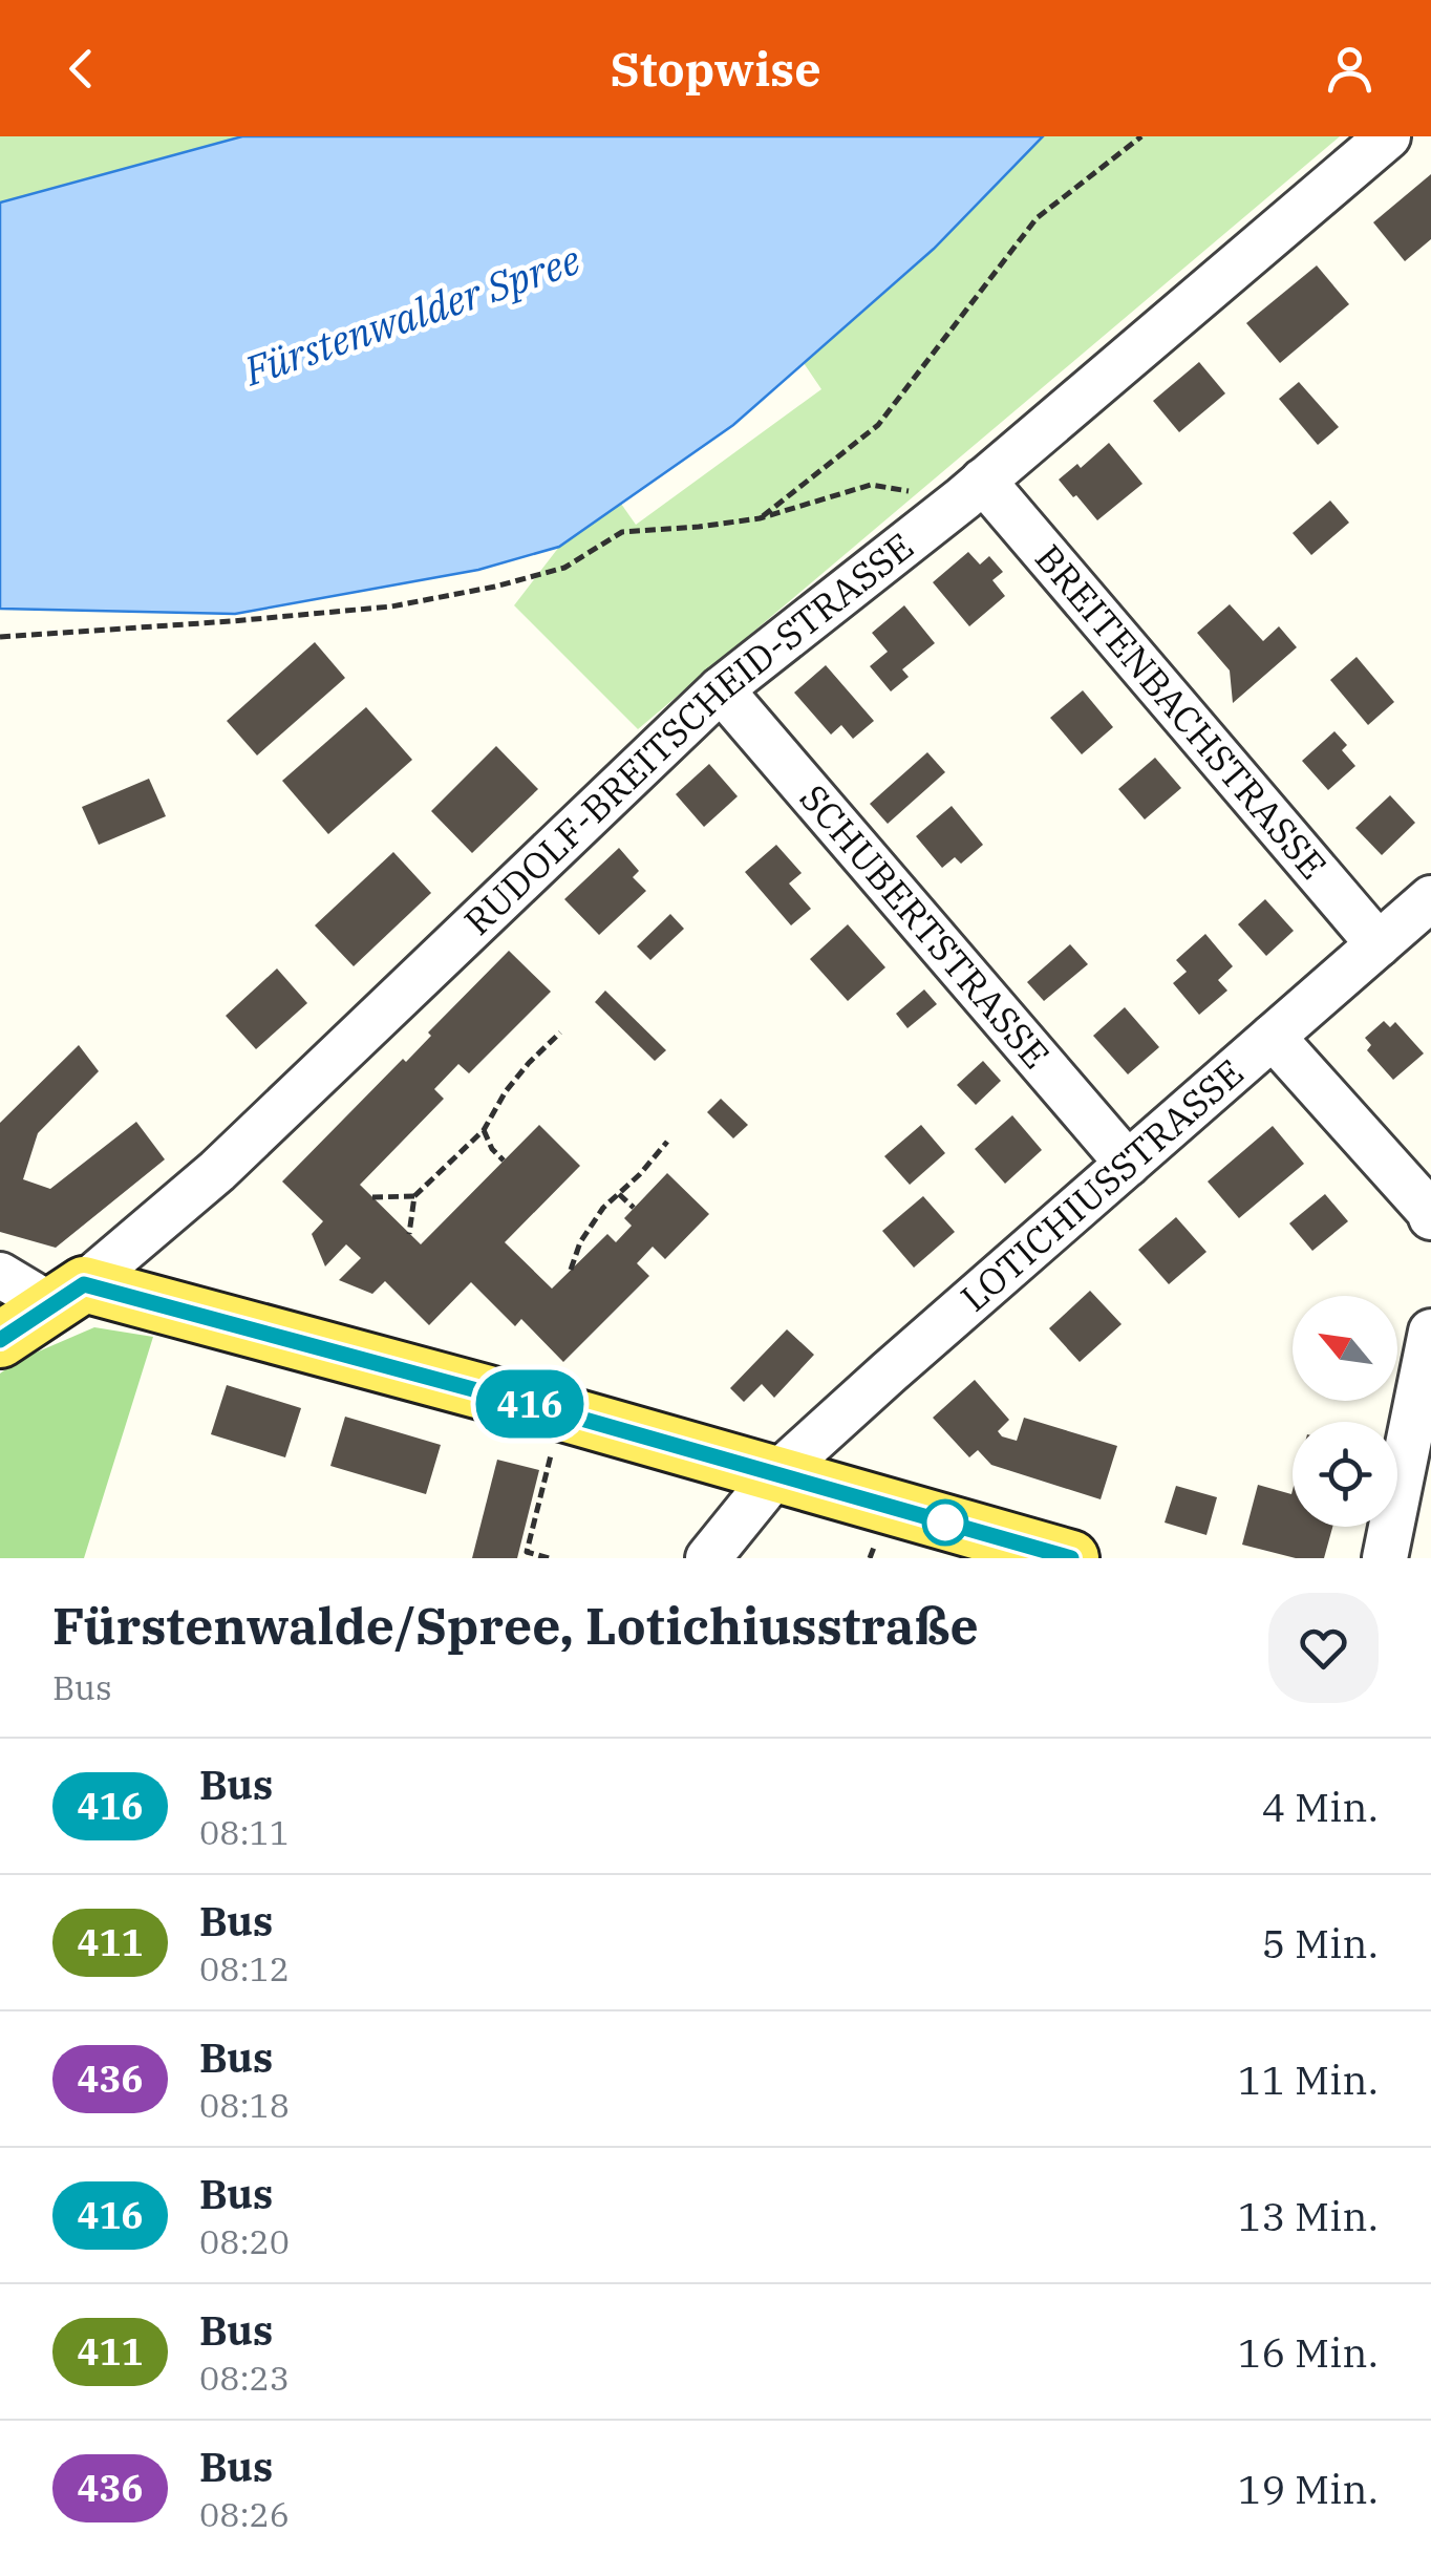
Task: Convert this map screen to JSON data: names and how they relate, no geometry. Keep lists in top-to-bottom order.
{
  "streets": {
    "main road": ["RUDOLF-BREITSCHEID-STRASSE"],
    "street": ["BREITENBACHSTRASSE", "SCHUBERTSTRASSE", "LOTICHIUSSTRASSE"]
  },
  "crossings": [
    ["BREITENBACHSTRASSE", "RUDOLF-BREITSCHEID-STRASSE"],
    ["BREITENBACHSTRASSE", "LOTICHIUSSTRASSE"],
    ["RUDOLF-BREITSCHEID-STRASSE", "SCHUBERTSTRASSE"],
    ["SCHUBERTSTRASSE", "LOTICHIUSSTRASSE"]
  ],
  "water": ["Fürstenwalder Spree"],
  "lines": ["bus line 416"],
  "north": "top left",
  "page": {
    "header": "Stopwise",
    "on_map": "416",
    "heading": ["Fürstenwalde/Spree, Lotichiusstraße", "Bus"],
    "list": [
      {
        "mark": "416",
        "name": "Bus",
        "note": "08:11",
        "value": "4 Min."
      },
      {
        "mark": "411",
        "name": "Bus",
        "note": "08:12",
        "value": "5 Min."
      },
      {
        "mark": "436",
        "name": "Bus",
        "note": "08:18",
        "value": "11 Min."
      },
      {
        "mark": "416",
        "name": "Bus",
        "note": "08:20",
        "value": "13 Min."
      },
      {
        "mark": "411",
        "name": "Bus",
        "note": "08:23",
        "value": "16 Min."
      },
      {
        "mark": "436",
        "name": "Bus",
        "note": "08:26",
        "value": "19 Min."
      }
    ]
  }
}
